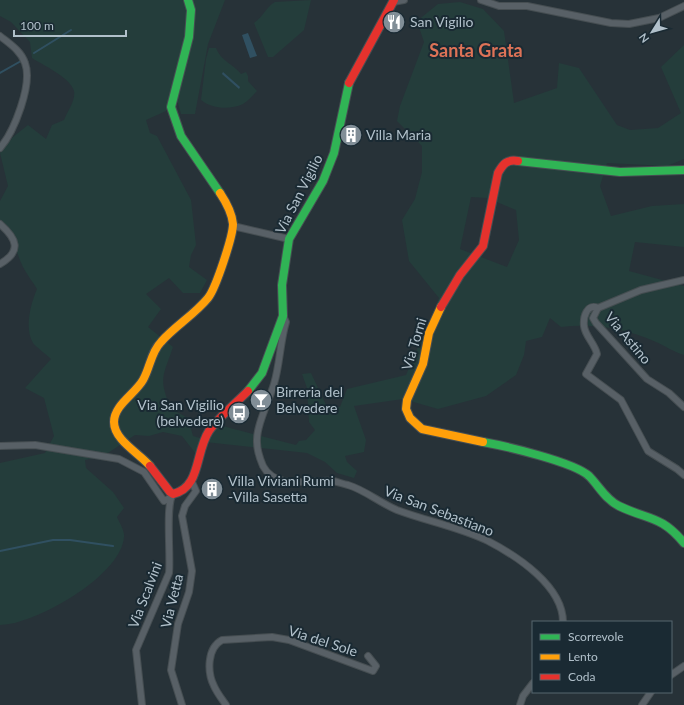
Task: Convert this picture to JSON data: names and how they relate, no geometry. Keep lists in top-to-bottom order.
{
  "streets": {
    "street": [
      "Via San Vigilio",
      "Via Astino",
      "Via Torni",
      "Via San Sebastiano",
      "Via Scalvini",
      "Via Vetta",
      "Via del Sole"
    ]
  },
  "crossings": [
    ["Via San Vigilio", "Via San Sebastiano"],
    ["Via San Vigilio", "Via Vetta"]
  ],
  "districts": ["Santa Grata"],
  "places": {
    "restaurant": ["San Vigilio"],
    "building": ["Villa Maria", "Villa Viviani Rumi -Villa Sasetta"],
    "bar": ["Birreria del Belvedere"],
    "bus stop": ["Via San Vigilio (belvedere)"]
  },
  "legend": ["Scorrevole", "Lento", "Coda"],
  "scale_bar": "100 m",
  "north": "bottom left"
}
